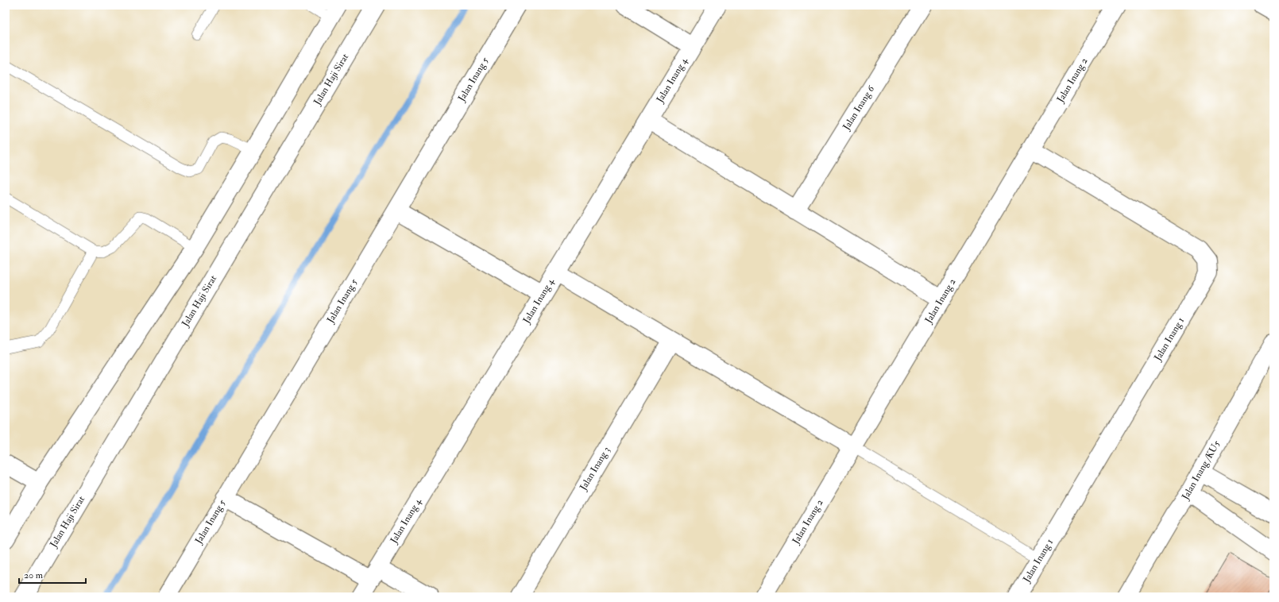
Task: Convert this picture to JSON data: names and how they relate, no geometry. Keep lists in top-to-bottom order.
{
  "streets": {
    "street": [
      "Jalan Haji Sirat",
      "Jalan Inang 5",
      "Jalan Inang 4",
      "Jalan Inang 2",
      "Jalan Inang 6",
      "Jalan Inang 1",
      "Jalan Inang 3",
      "Jalan Inang /KU5"
    ]
  },
  "crossings": [
    ["Jalan Inang 2", "Jalan Inang 1"]
  ],
  "scale_bar": "20 m"
}
